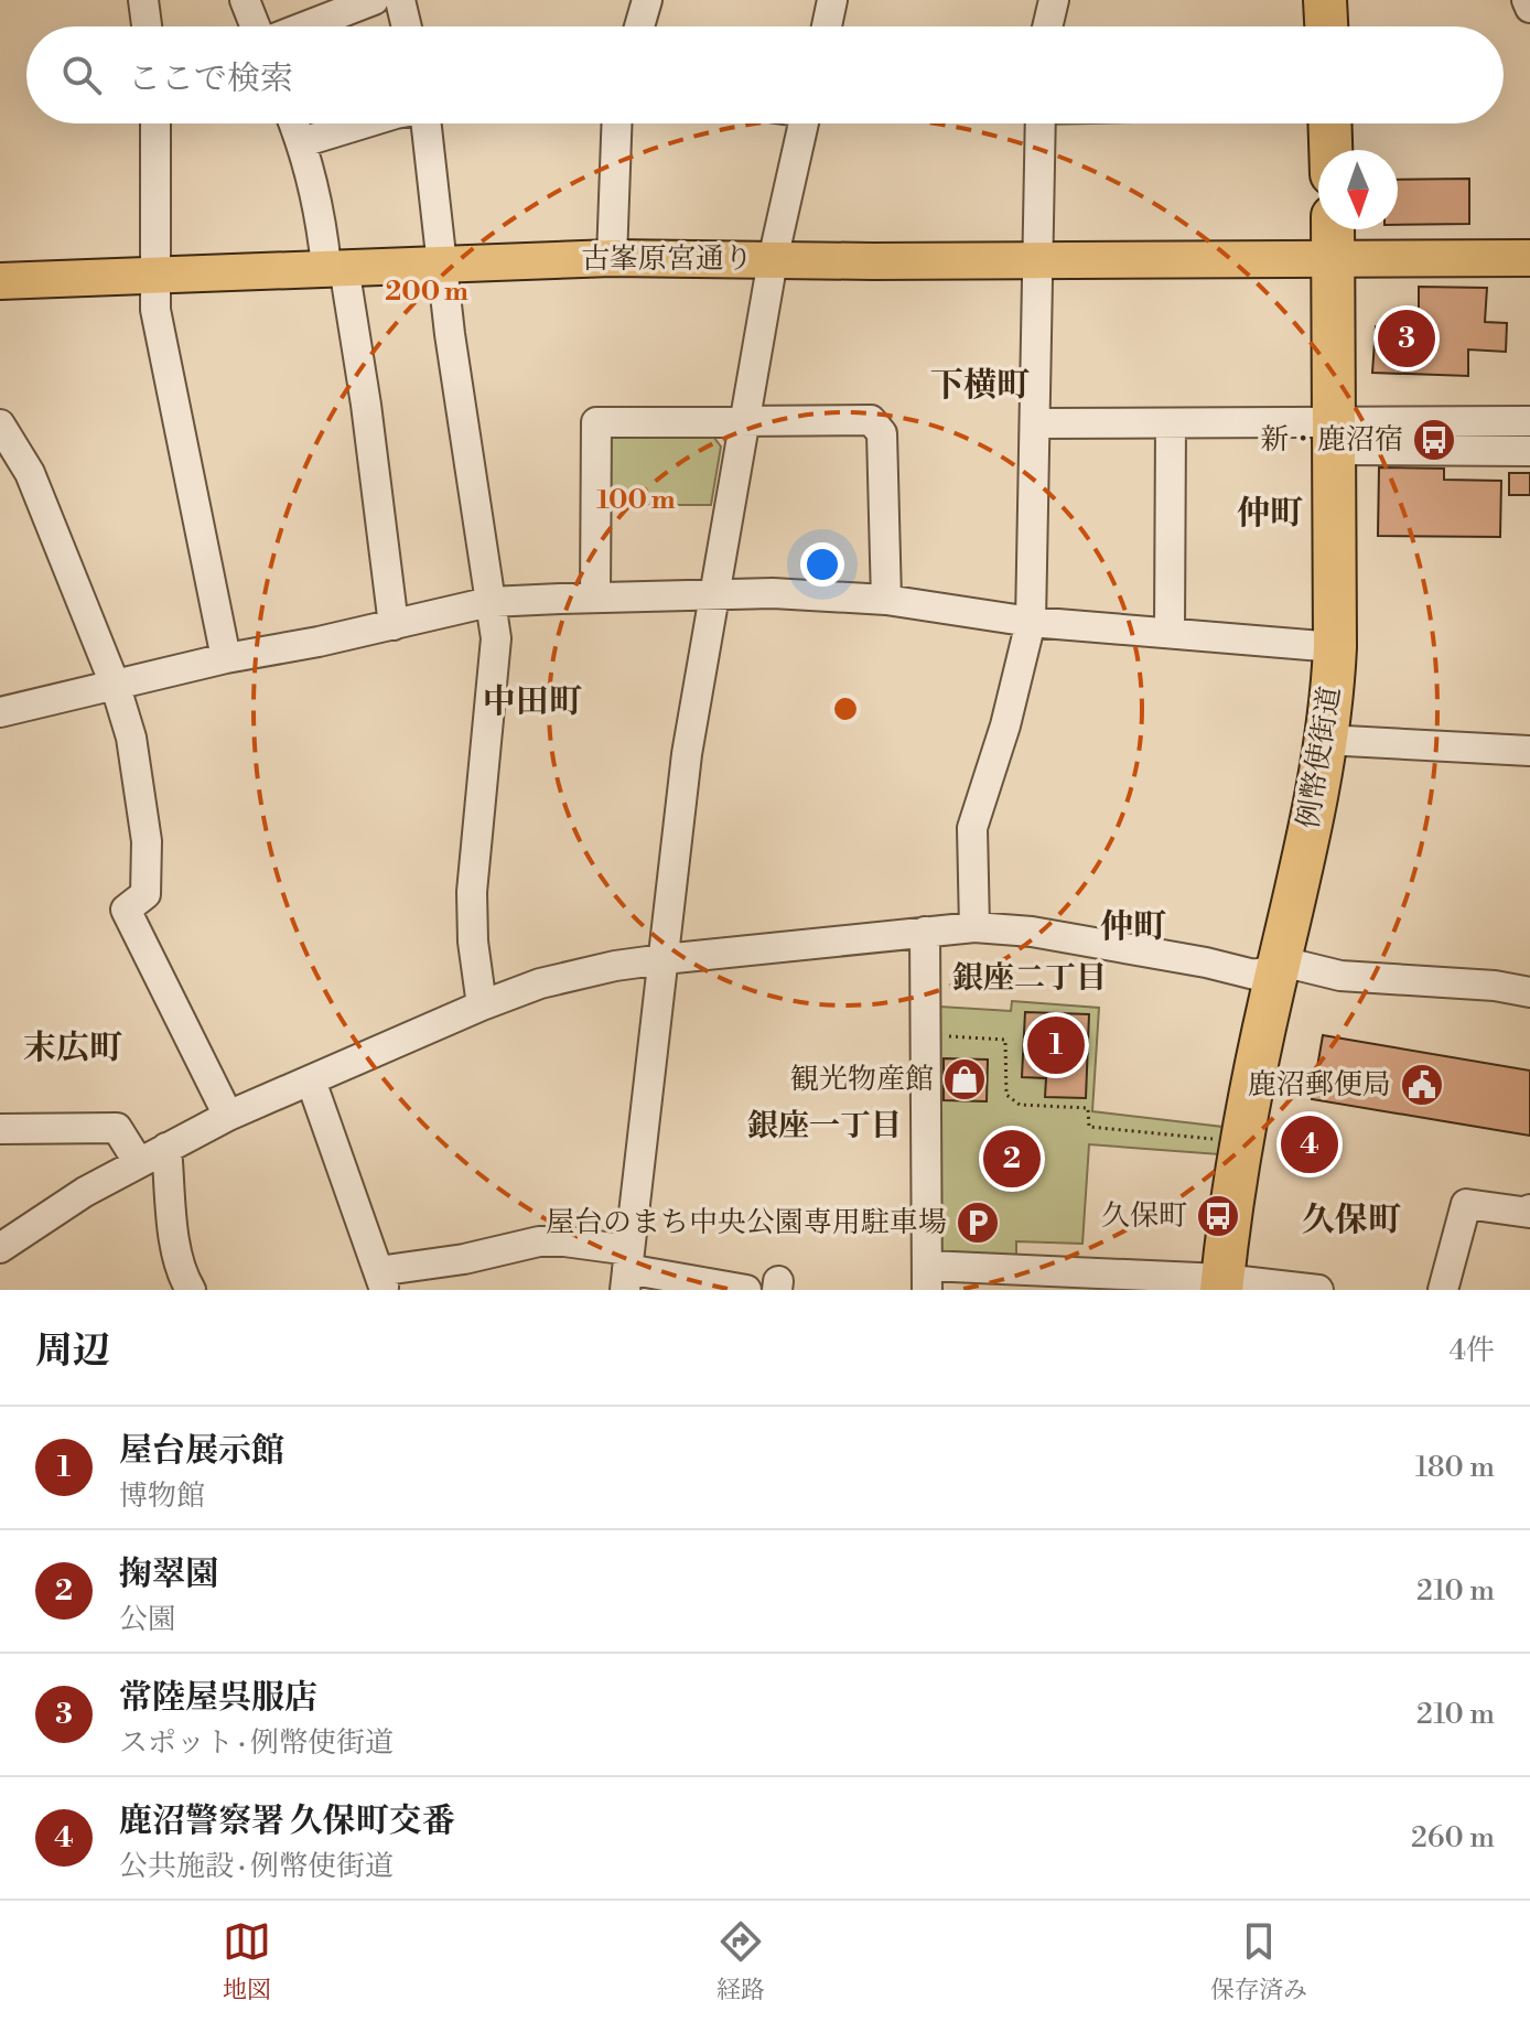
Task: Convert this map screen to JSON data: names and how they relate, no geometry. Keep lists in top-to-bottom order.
{
  "streets": {
    "highway": ["例幣使街道"],
    "main road": ["古峯原宮通り"]
  },
  "crossings": [
    ["古峯原宮通り", "例幣使街道"]
  ],
  "districts": [
    "下横町",
    "仲町",
    "中田町",
    "仲町",
    "銀座二丁目",
    "末広町",
    "銀座一丁目",
    "久保町"
  ],
  "places": {
    "bus stop": ["新・鹿沼宿", "久保町"],
    "shop": ["観光物産館"],
    "public building": ["鹿沼郵便局"],
    "parking": ["屋台のまち中央公園専用駐車場"]
  },
  "north": "bottom",
  "page": {
    "search": "ここで検索",
    "pins": [
      "3",
      "1",
      "4",
      "2"
    ],
    "heading": ["周辺", "4件"],
    "list": [
      {
        "mark": "1",
        "name": "屋台展示館",
        "note": "博物館",
        "value": "180 m"
      },
      {
        "mark": "2",
        "name": "掬翠園",
        "note": "公園",
        "value": "210 m"
      },
      {
        "mark": "3",
        "name": "常陸屋呉服店",
        "note": "スポット · 例幣使街道",
        "value": "210 m"
      },
      {
        "mark": "4",
        "name": "鹿沼警察署 久保町交番",
        "note": "公共施設 · 例幣使街道",
        "value": "260 m"
      }
    ],
    "nav": ["地図", "経路", "保存済み"]
  },
  "rings": ["200 m", "100 m"]
}
